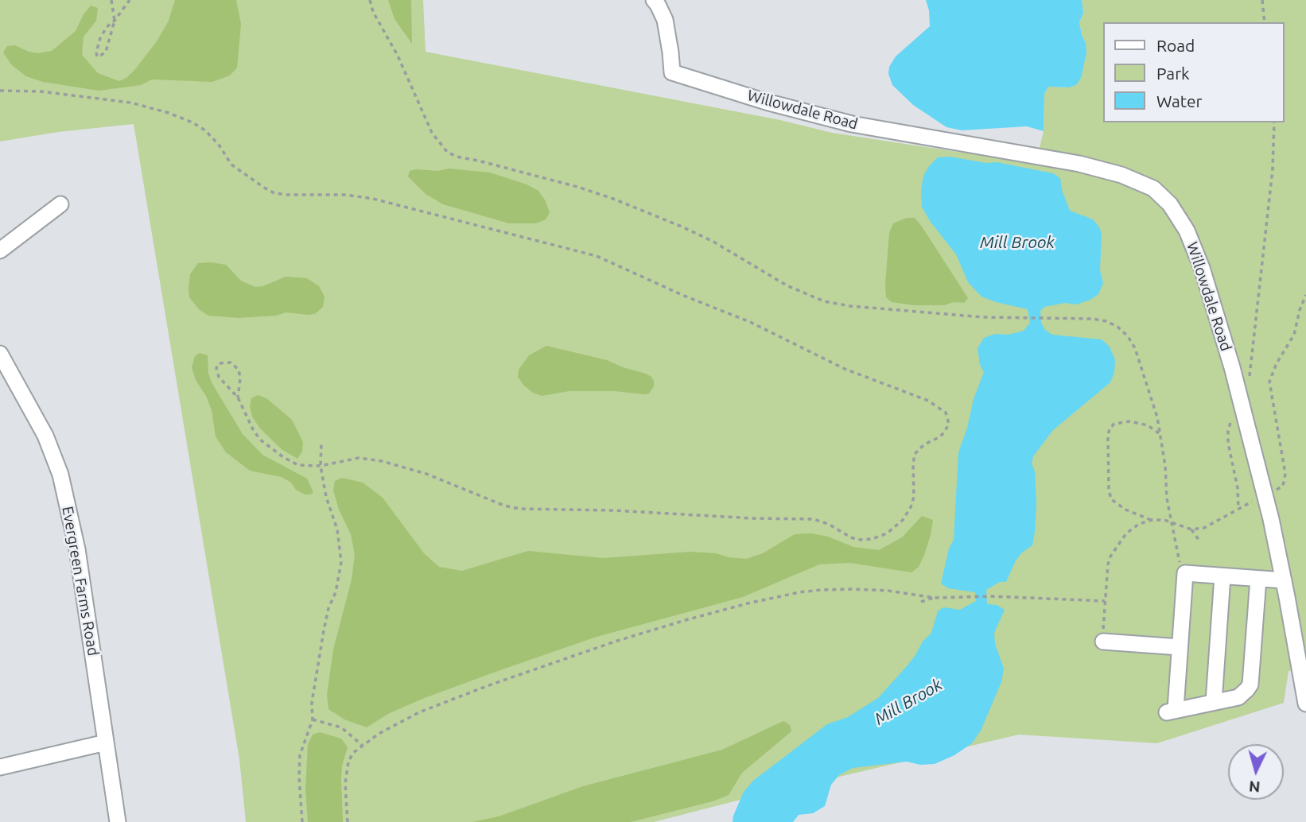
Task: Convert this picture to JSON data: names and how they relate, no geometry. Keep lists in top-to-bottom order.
{
  "streets": {
    "street": ["Willowdale Road", "Evergreen Farms Road"]
  },
  "water": ["Mill Brook"],
  "legend": ["Road", "Park", "Water"],
  "north": "bottom"
}
